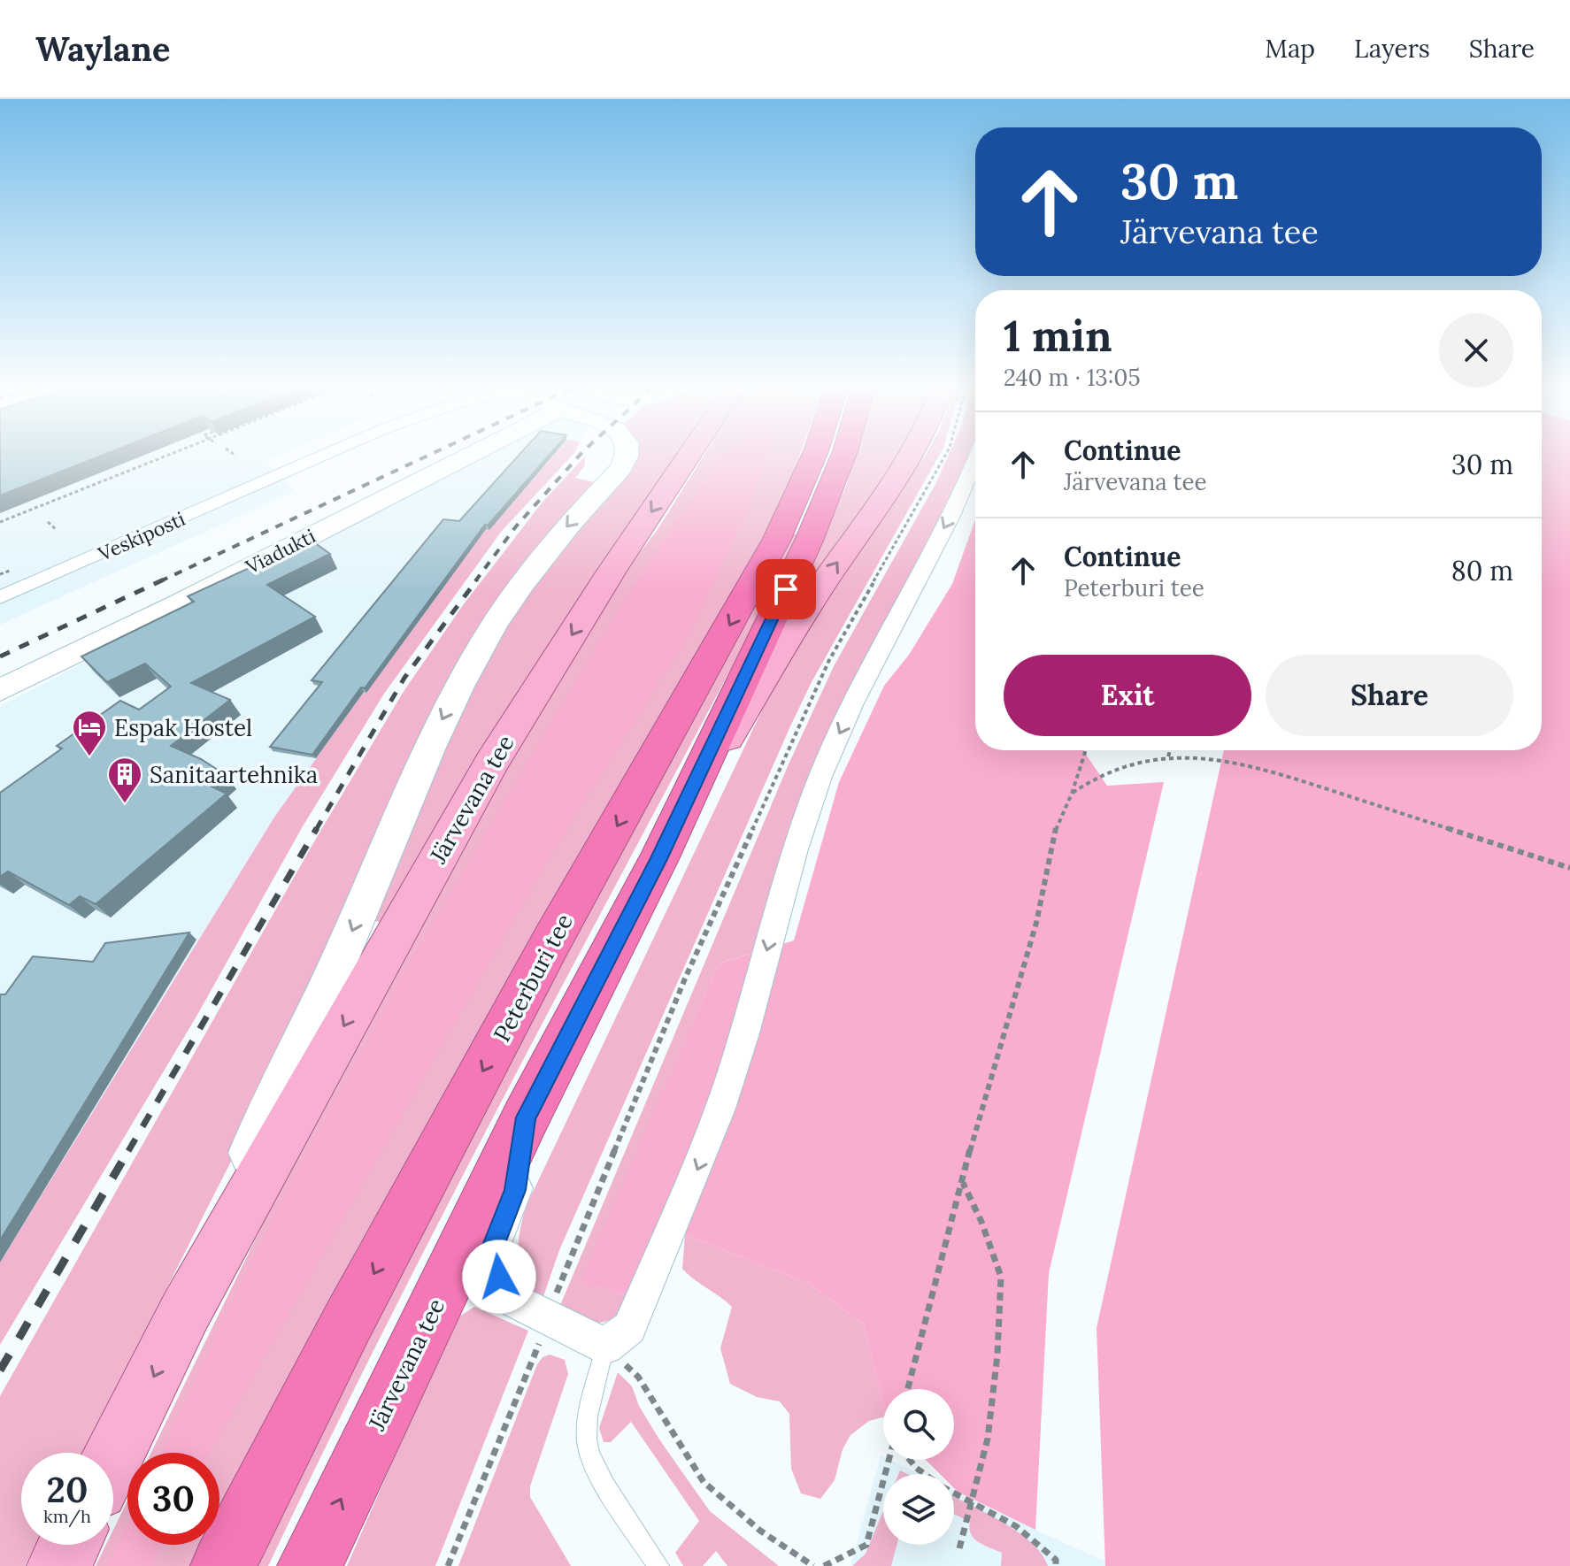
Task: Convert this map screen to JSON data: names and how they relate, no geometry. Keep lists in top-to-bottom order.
{
  "streets": {
    "highway": ["Järvevana tee", "Peterburi tee"],
    "street": ["Veskiposti", "Viadukti"]
  },
  "places": {
    "hotel": ["Espak Hostel"],
    "building": ["Sanitaartehnika"]
  },
  "page": {
    "header": "Waylane",
    "nav": ["Map", "Layers", "Share"],
    "turn": ["30 m", "Järvevana tee"],
    "heading": ["1 min", "240 m · 13:05"],
    "list": [
      {
        "name": "Continue",
        "note": "Järvevana tee",
        "value": "30 m"
      },
      {
        "name": "Continue",
        "note": "Peterburi tee",
        "value": "80 m"
      }
    ],
    "buttons": ["Exit", "Share"],
    "speed": "20 km/h",
    "limit": "30"
  }
}
